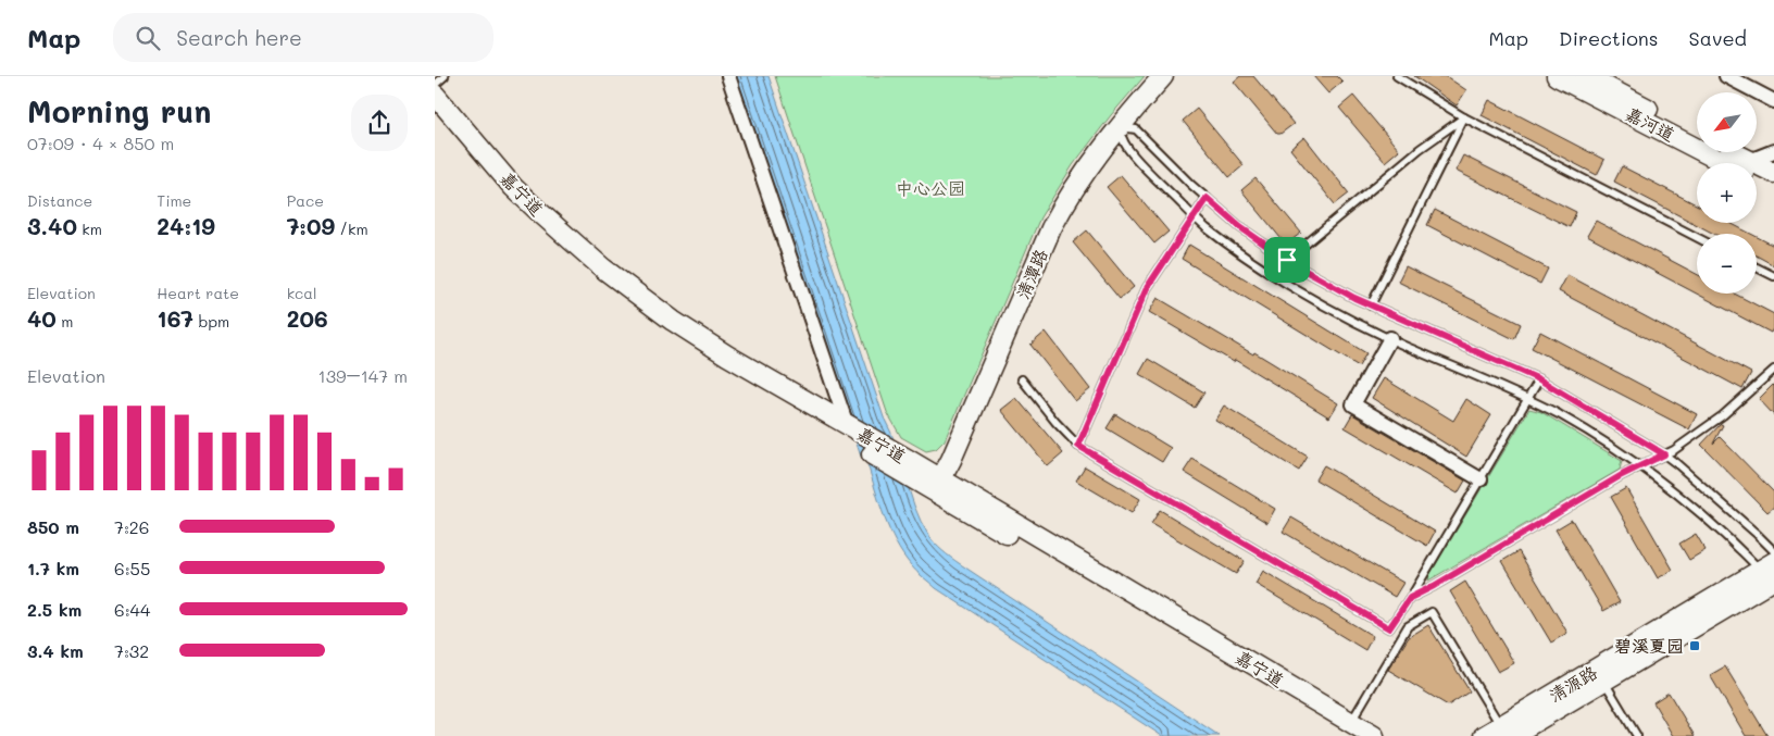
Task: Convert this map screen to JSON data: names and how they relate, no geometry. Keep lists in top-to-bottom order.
{
  "streets": {
    "main road": [
      "嘉河道",
      "嘉宁道",
      "清潭路",
      "清源路"
    ]
  },
  "crossings": [
    ["嘉宁道", "清潭路"]
  ],
  "parks": ["中心公园"],
  "places": {
    "transit": ["碧溪夏园"]
  },
  "north": "bottom left",
  "page": {
    "header": "Map",
    "search": "Search here",
    "nav": ["Map", "Directions", "Saved"],
    "heading": ["Morning run", "07:09 · 4 × 850 m"],
    "map_buttons": ["+", "−"],
    "stats": [
      ["Distance", "3.40 km"],
      ["Time", "24:19"],
      ["Pace", "7:09 /km"],
      ["Elevation", "40 m"],
      ["Heart rate", "167 bpm"],
      ["kcal", "206"]
    ],
    "chart": ["Elevation", "139–147 m"],
    "list": [
      {
        "name": "850 m",
        "note": "7:26"
      },
      {
        "name": "1.7 km",
        "note": "6:55"
      },
      {
        "name": "2.5 km",
        "note": "6:44"
      },
      {
        "name": "3.4 km",
        "note": "7:32"
      }
    ]
  }
}
